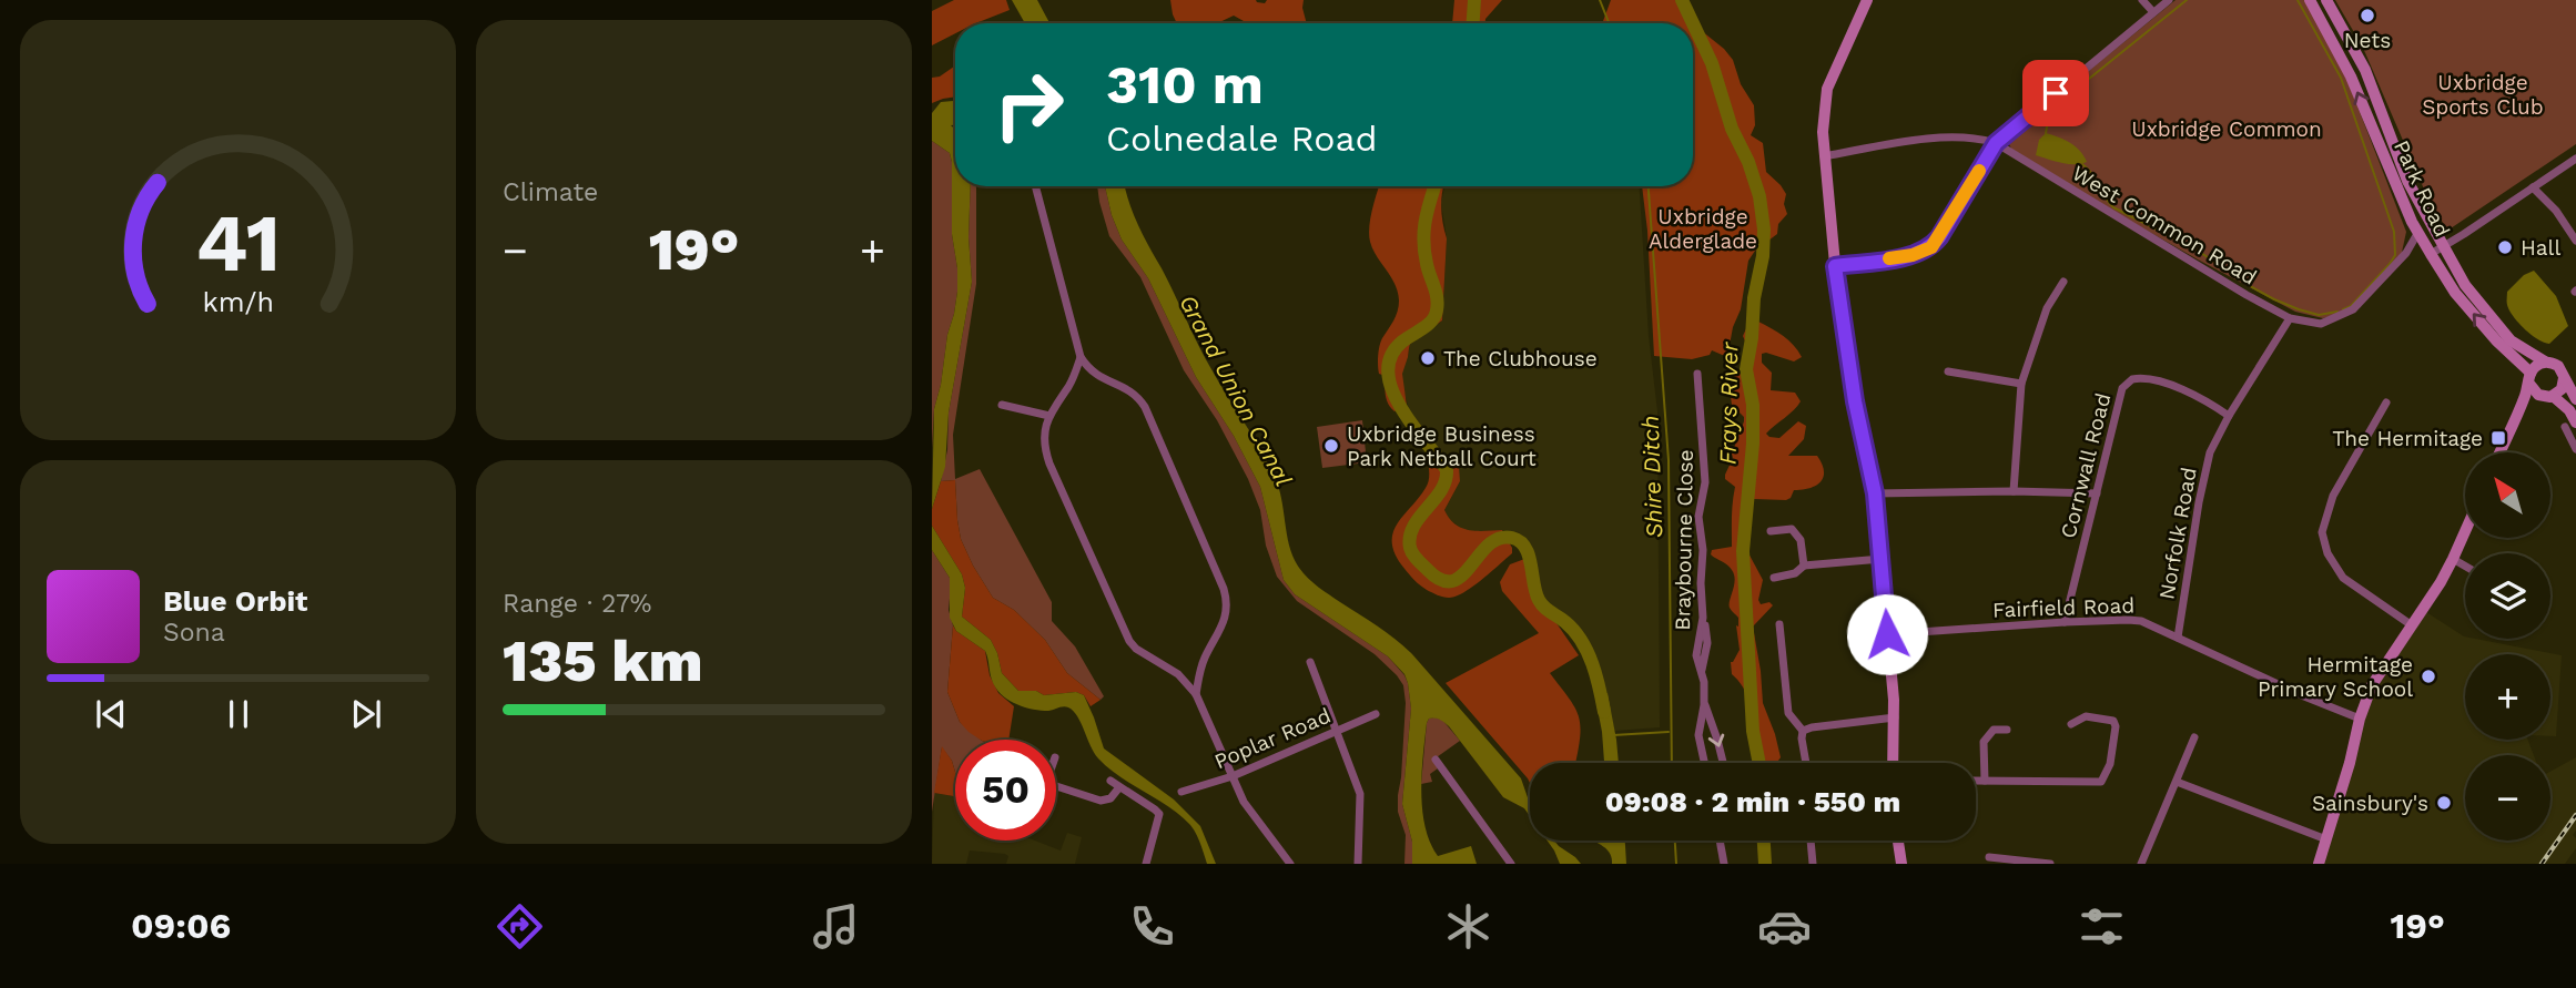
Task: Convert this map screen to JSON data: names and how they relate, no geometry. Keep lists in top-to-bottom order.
{
  "streets": {
    "main road": ["Park Road"],
    "street": [
      "West Common Road",
      "Cornwall Road",
      "Norfolk Road",
      "Braybourne Close",
      "Fairfield Road",
      "Poplar Road"
    ]
  },
  "crossings": [
    ["West Common Road", "Norfolk Road"],
    ["Cornwall Road", "Norfolk Road"],
    ["Cornwall Road", "Fairfield Road"],
    ["Norfolk Road", "Fairfield Road"]
  ],
  "water": ["Grand Union Canal", "Frays River", "Shire Ditch"],
  "parks": ["Uxbridge Sports Club", "Uxbridge Common", "Uxbridge Alderglade"],
  "places": {
    "other": [
      "Nets",
      "Hall",
      "The Clubhouse",
      "Uxbridge Business Park Netball Court",
      "Hermitage Primary School",
      "Sainsbury's"
    ],
    "transit": ["The Hermitage"]
  },
  "north": "top left",
  "page": {
    "tile": [
      "Climate",
      ["Range · 27%", "135 km"]
    ],
    "turn": ["310 m", "Colnedale Road"],
    "heat": ["−", "19°", "+"],
    "map_buttons": ["+", "−"],
    "song": ["Blue Orbit", "Sona"],
    "limit": "50",
    "trip": "09:08 · 2 min · 550 m",
    "tabs": ["09:06", "19°"],
    "gauge": ["41", "km/h"]
  }
}
